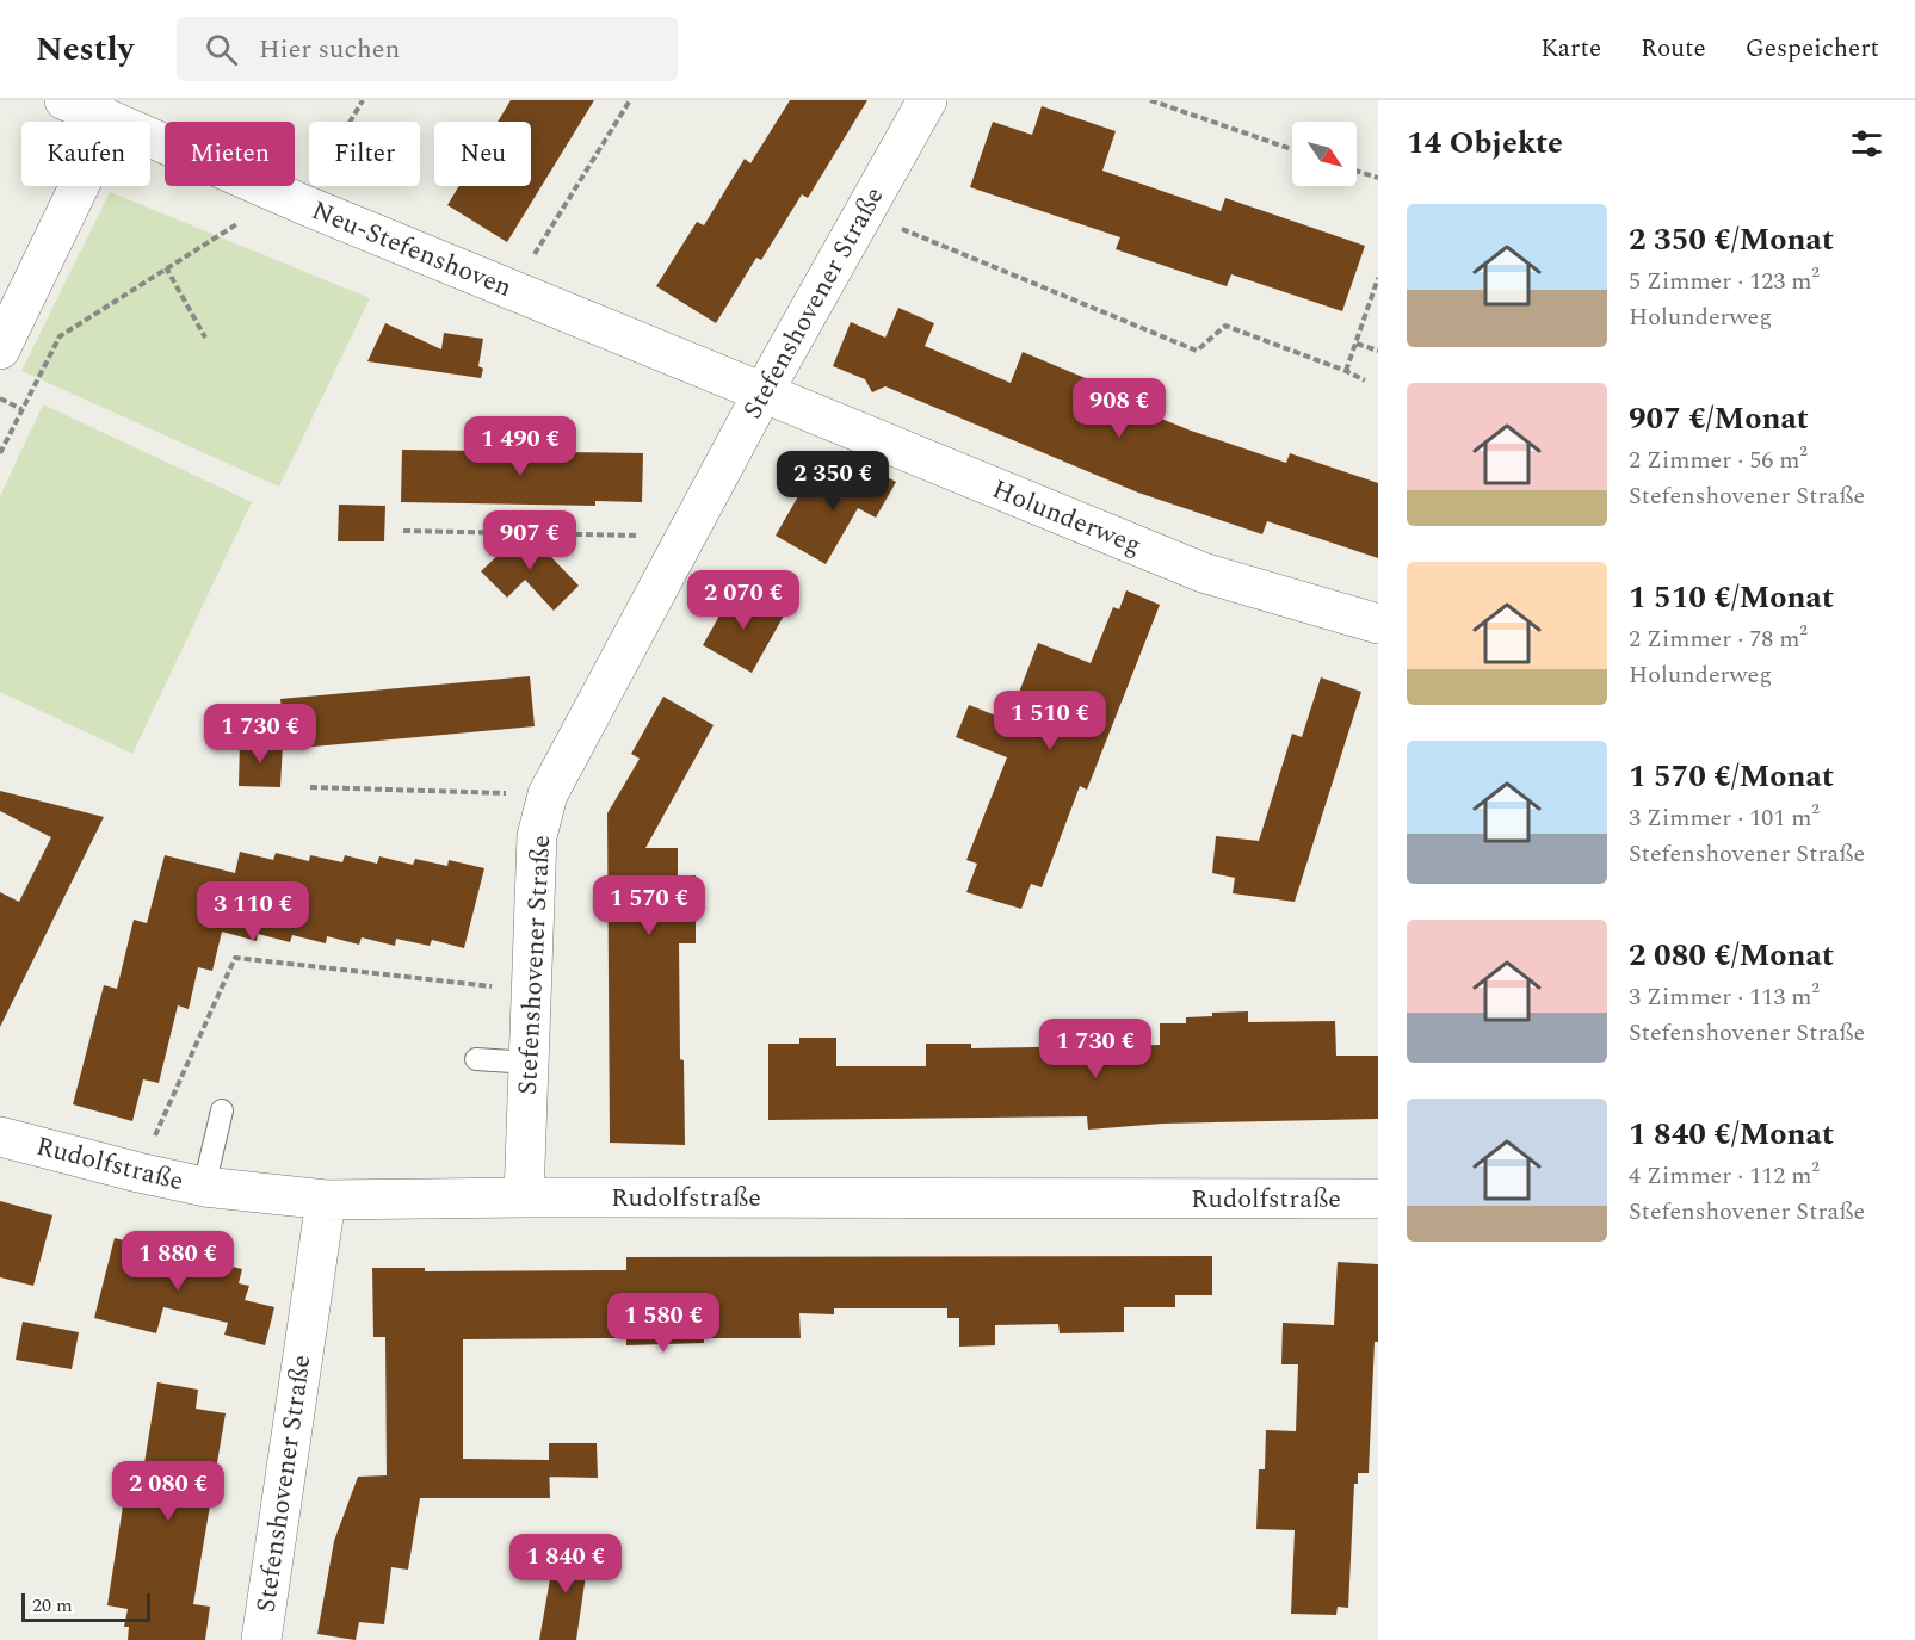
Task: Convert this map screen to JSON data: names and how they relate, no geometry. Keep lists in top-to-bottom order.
{
  "streets": {
    "street": [
      "Neu-Stefenshoven",
      "Stefenshovener Straße",
      "Holunderweg",
      "Rudolfstraße"
    ]
  },
  "crossings": [
    ["Neu-Stefenshoven", "Stefenshovener Straße"],
    ["Neu-Stefenshoven", "Holunderweg"],
    ["Stefenshovener Straße", "Holunderweg"],
    ["Stefenshovener Straße", "Rudolfstraße"]
  ],
  "scale_bar": "20 m",
  "north": "bottom right",
  "page": {
    "header": "Nestly",
    "search": "Hier suchen",
    "nav": ["Karte", "Route", "Gespeichert"],
    "heading": "14 Objekte",
    "chip": [
      "Kaufen",
      "Mieten",
      "Filter",
      "Neu"
    ],
    "list": [
      {
        "name": "2 350 €/Monat",
        "note": "5 Zimmer · 123 m² · Holunderweg"
      },
      {
        "name": "907 €/Monat",
        "note": "2 Zimmer · 56 m² · Stefenshovener Straße"
      },
      {
        "name": "1 510 €/Monat",
        "note": "2 Zimmer · 78 m² · Holunderweg"
      },
      {
        "name": "1 570 €/Monat",
        "note": "3 Zimmer · 101 m² · Stefenshovener Straße"
      },
      {
        "name": "2 080 €/Monat",
        "note": "3 Zimmer · 113 m² · Stefenshovener Straße"
      },
      {
        "name": "1 840 €/Monat",
        "note": "4 Zimmer · 112 m² · Stefenshovener Straße"
      }
    ],
    "price": [
      "908 €",
      "1 490 €",
      "2 350 €",
      "907 €",
      "2 070 €",
      "1 510 €",
      "1 730 €",
      "1 570 €",
      "3 110 €",
      "1 730 €",
      "1 880 €",
      "1 580 €",
      "2 080 €",
      "1 840 €"
    ],
    "scale": "20 m"
  }
}
